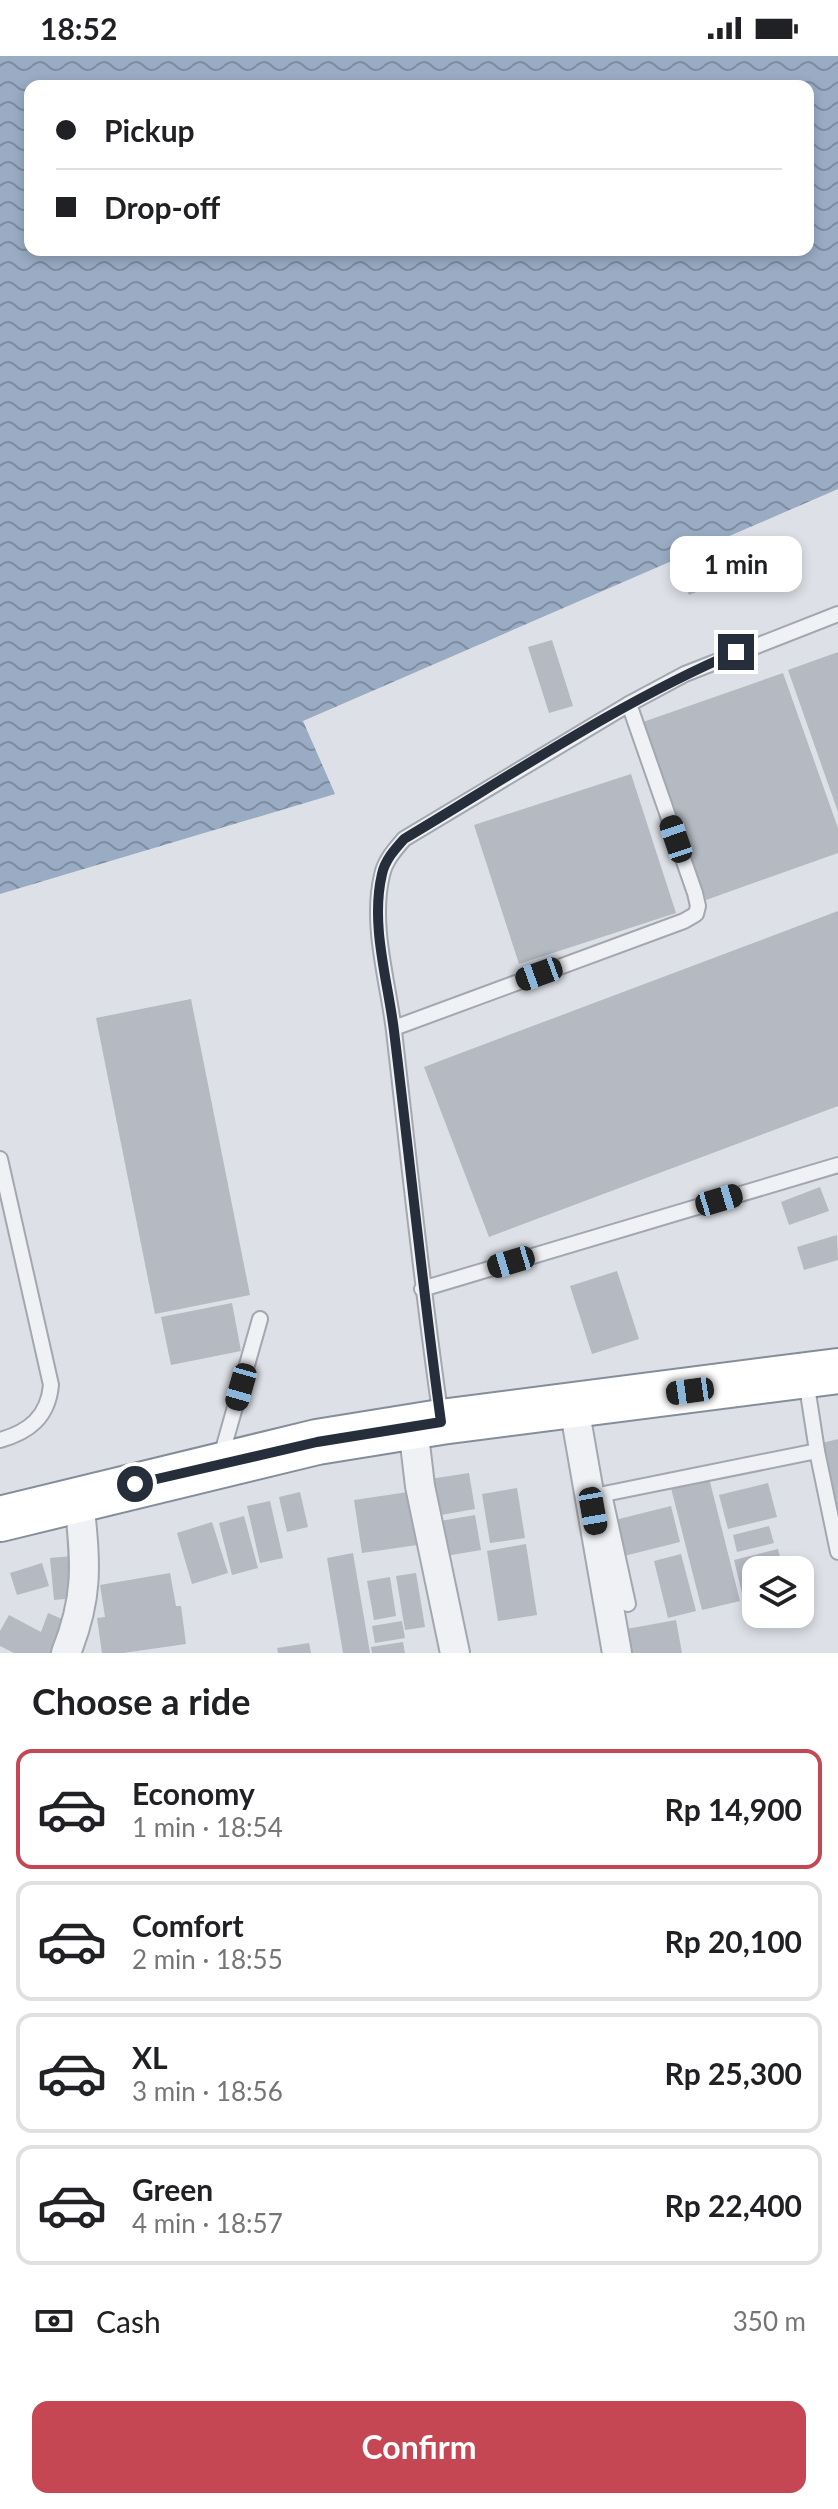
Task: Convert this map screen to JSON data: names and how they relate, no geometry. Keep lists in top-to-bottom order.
{
  "page": {
    "status": "18:52",
    "banner": ["Pickup", "Drop-off"],
    "bubble": "1 min",
    "heading": "Choose a ride",
    "list": [
      {
        "name": "Economy",
        "note": "1 min · 18:54",
        "value": "Rp 14,900"
      },
      {
        "name": "Comfort",
        "note": "2 min · 18:55",
        "value": "Rp 20,100"
      },
      {
        "name": "XL",
        "note": "3 min · 18:56",
        "value": "Rp 25,300"
      },
      {
        "name": "Green",
        "note": "4 min · 18:57",
        "value": "Rp 22,400"
      }
    ],
    "pay": ["Cash", "350 m"],
    "buttons": "Confirm"
  }
}
